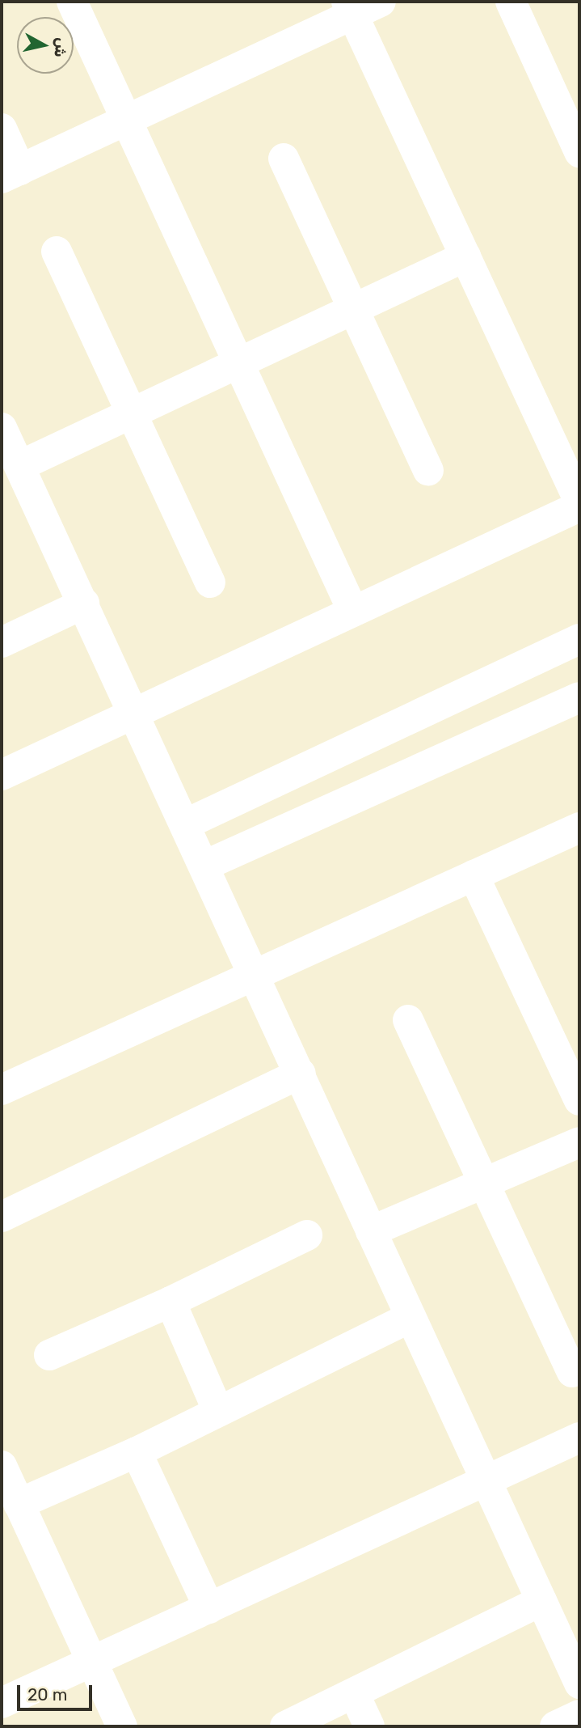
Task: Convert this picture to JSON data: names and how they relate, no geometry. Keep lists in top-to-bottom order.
{
  "scale_bar": "20 m",
  "north": "right"
}
